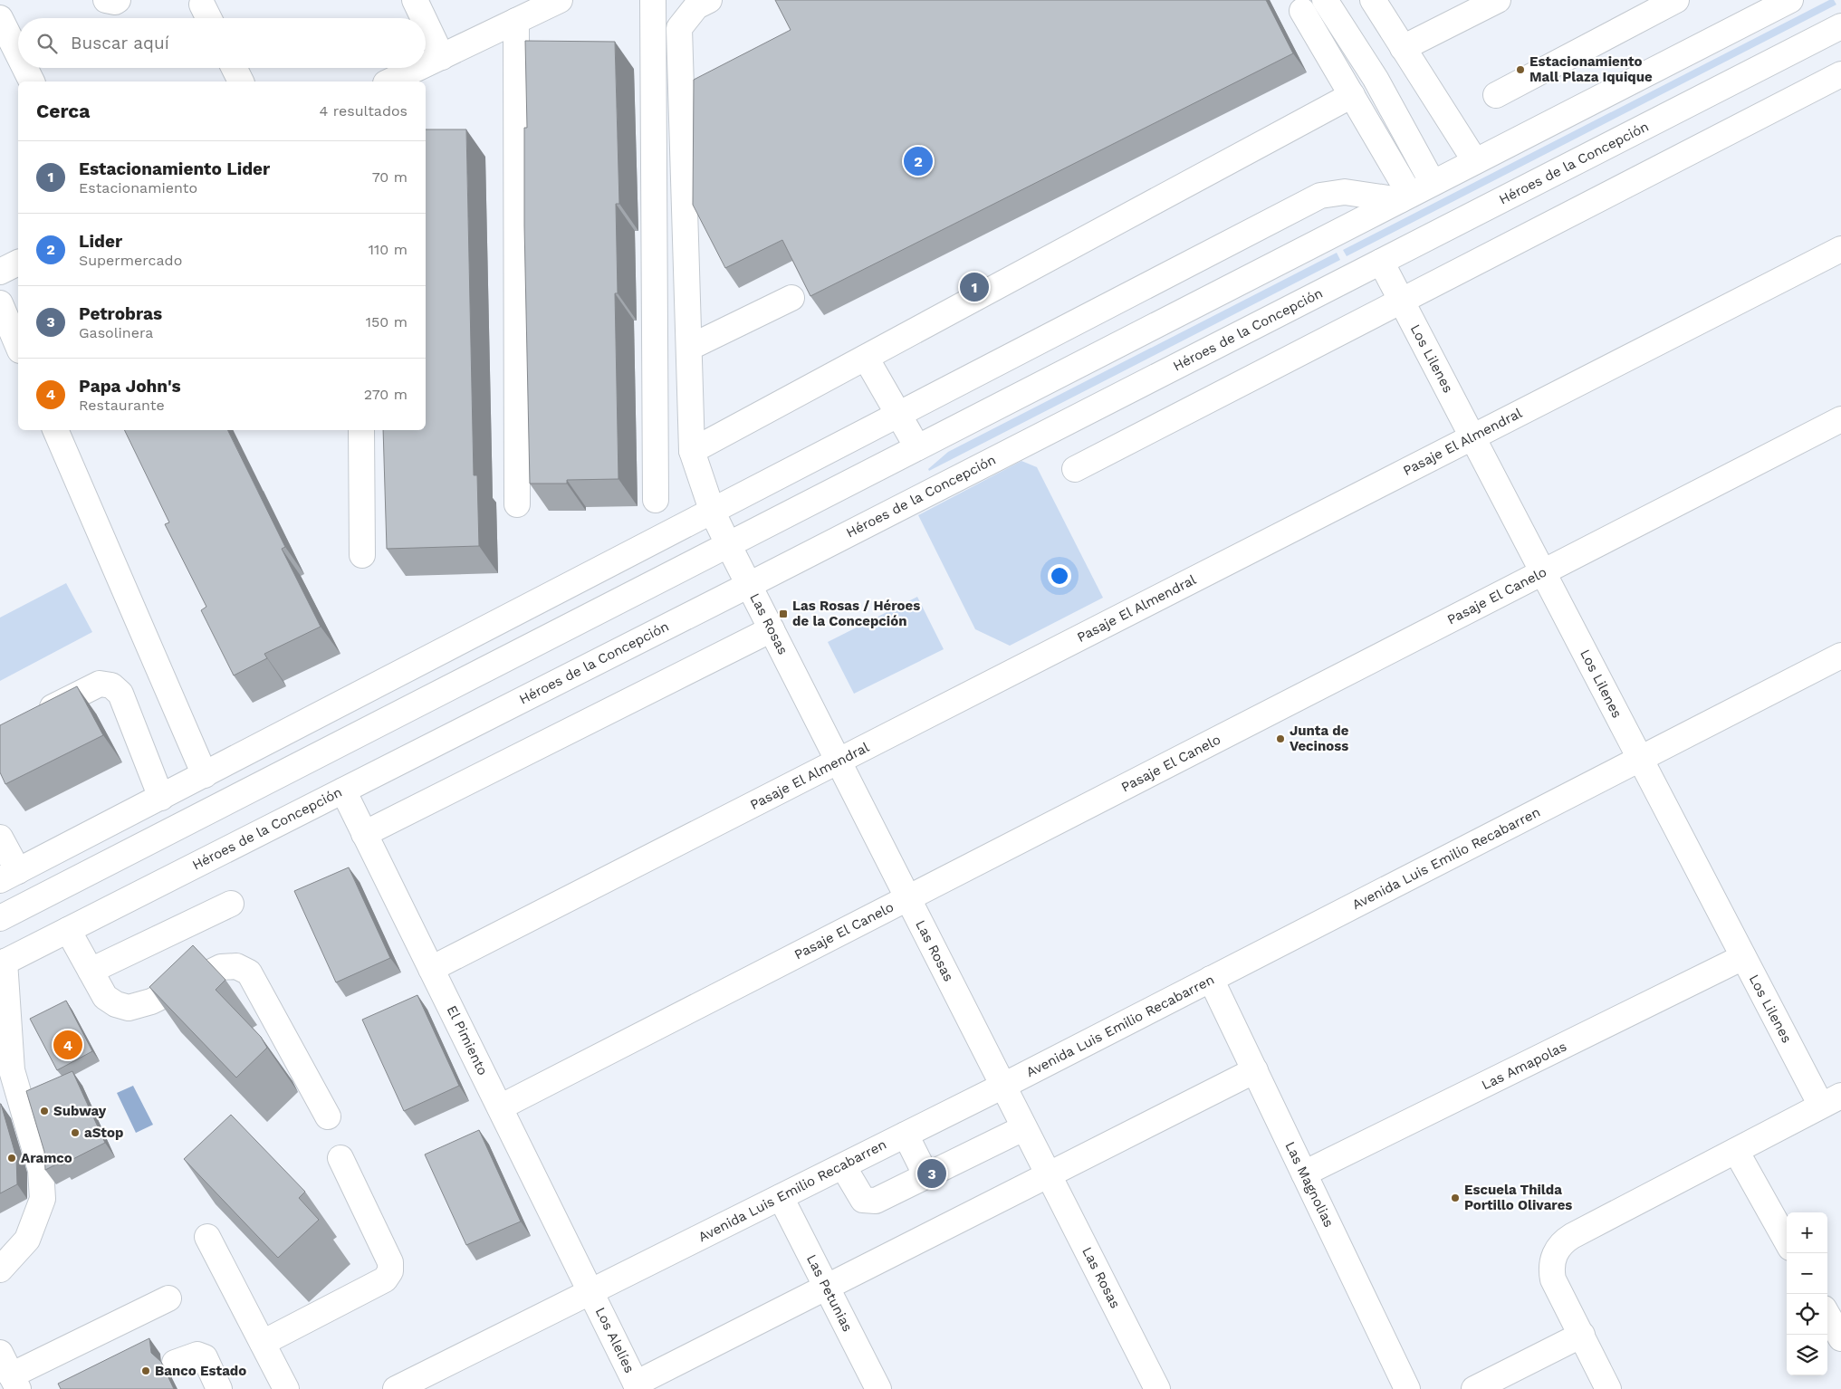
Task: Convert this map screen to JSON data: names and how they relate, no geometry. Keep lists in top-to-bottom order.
{
  "streets": {
    "street": [
      "Héroes de la Concepción",
      "Los Lilenes",
      "Pasaje El Almendral",
      "Pasaje El Canelo",
      "Las Rosas",
      "Avenida Luis Emilio Recabarren",
      "El Pimiento",
      "Las Amapolas",
      "Las Magnolias",
      "Las Petunias",
      "Los Alelíes"
    ]
  },
  "crossings": [
    ["Héroes de la Concepción", "Los Lilenes"],
    ["Héroes de la Concepción", "Las Rosas"],
    ["Héroes de la Concepción", "El Pimiento"],
    ["Los Lilenes", "Pasaje El Almendral"],
    ["Los Lilenes", "Pasaje El Canelo"],
    ["Los Lilenes", "Avenida Luis Emilio Recabarren"],
    ["Los Lilenes", "Las Amapolas"],
    ["Pasaje El Almendral", "Las Rosas"],
    ["Pasaje El Almendral", "El Pimiento"],
    ["Pasaje El Canelo", "Las Rosas"],
    ["Pasaje El Canelo", "El Pimiento"],
    ["Las Rosas", "Avenida Luis Emilio Recabarren"],
    ["Avenida Luis Emilio Recabarren", "El Pimiento"],
    ["Avenida Luis Emilio Recabarren", "Las Magnolias"],
    ["Avenida Luis Emilio Recabarren", "Las Petunias"],
    ["Avenida Luis Emilio Recabarren", "Los Alelíes"],
    ["El Pimiento", "Los Alelíes"],
    ["Las Amapolas", "Las Magnolias"]
  ],
  "places": {
    "other": [
      "Estacionamiento Mall Plaza Iquique",
      "Junta de Vecinoss",
      "Subway",
      "aStop",
      "Aramco",
      "Escuela Thilda Portillo Olivares",
      "Banco Estado"
    ],
    "transit": ["Las Rosas / Héroes de la Concepción"]
  },
  "page": {
    "search": "Buscar aquí",
    "heading": ["Cerca", "4 resultados"],
    "list": [
      {
        "mark": "1",
        "name": "Estacionamiento Lider",
        "note": "Estacionamiento",
        "value": "70 m"
      },
      {
        "mark": "2",
        "name": "Lider",
        "note": "Supermercado",
        "value": "110 m"
      },
      {
        "mark": "3",
        "name": "Petrobras",
        "note": "Gasolinera",
        "value": "150 m"
      },
      {
        "mark": "4",
        "name": "Papa John's",
        "note": "Restaurante",
        "value": "270 m"
      }
    ],
    "pins": [
      "2",
      "1",
      "4",
      "3"
    ],
    "map_buttons": ["+", "−"]
  }
}
